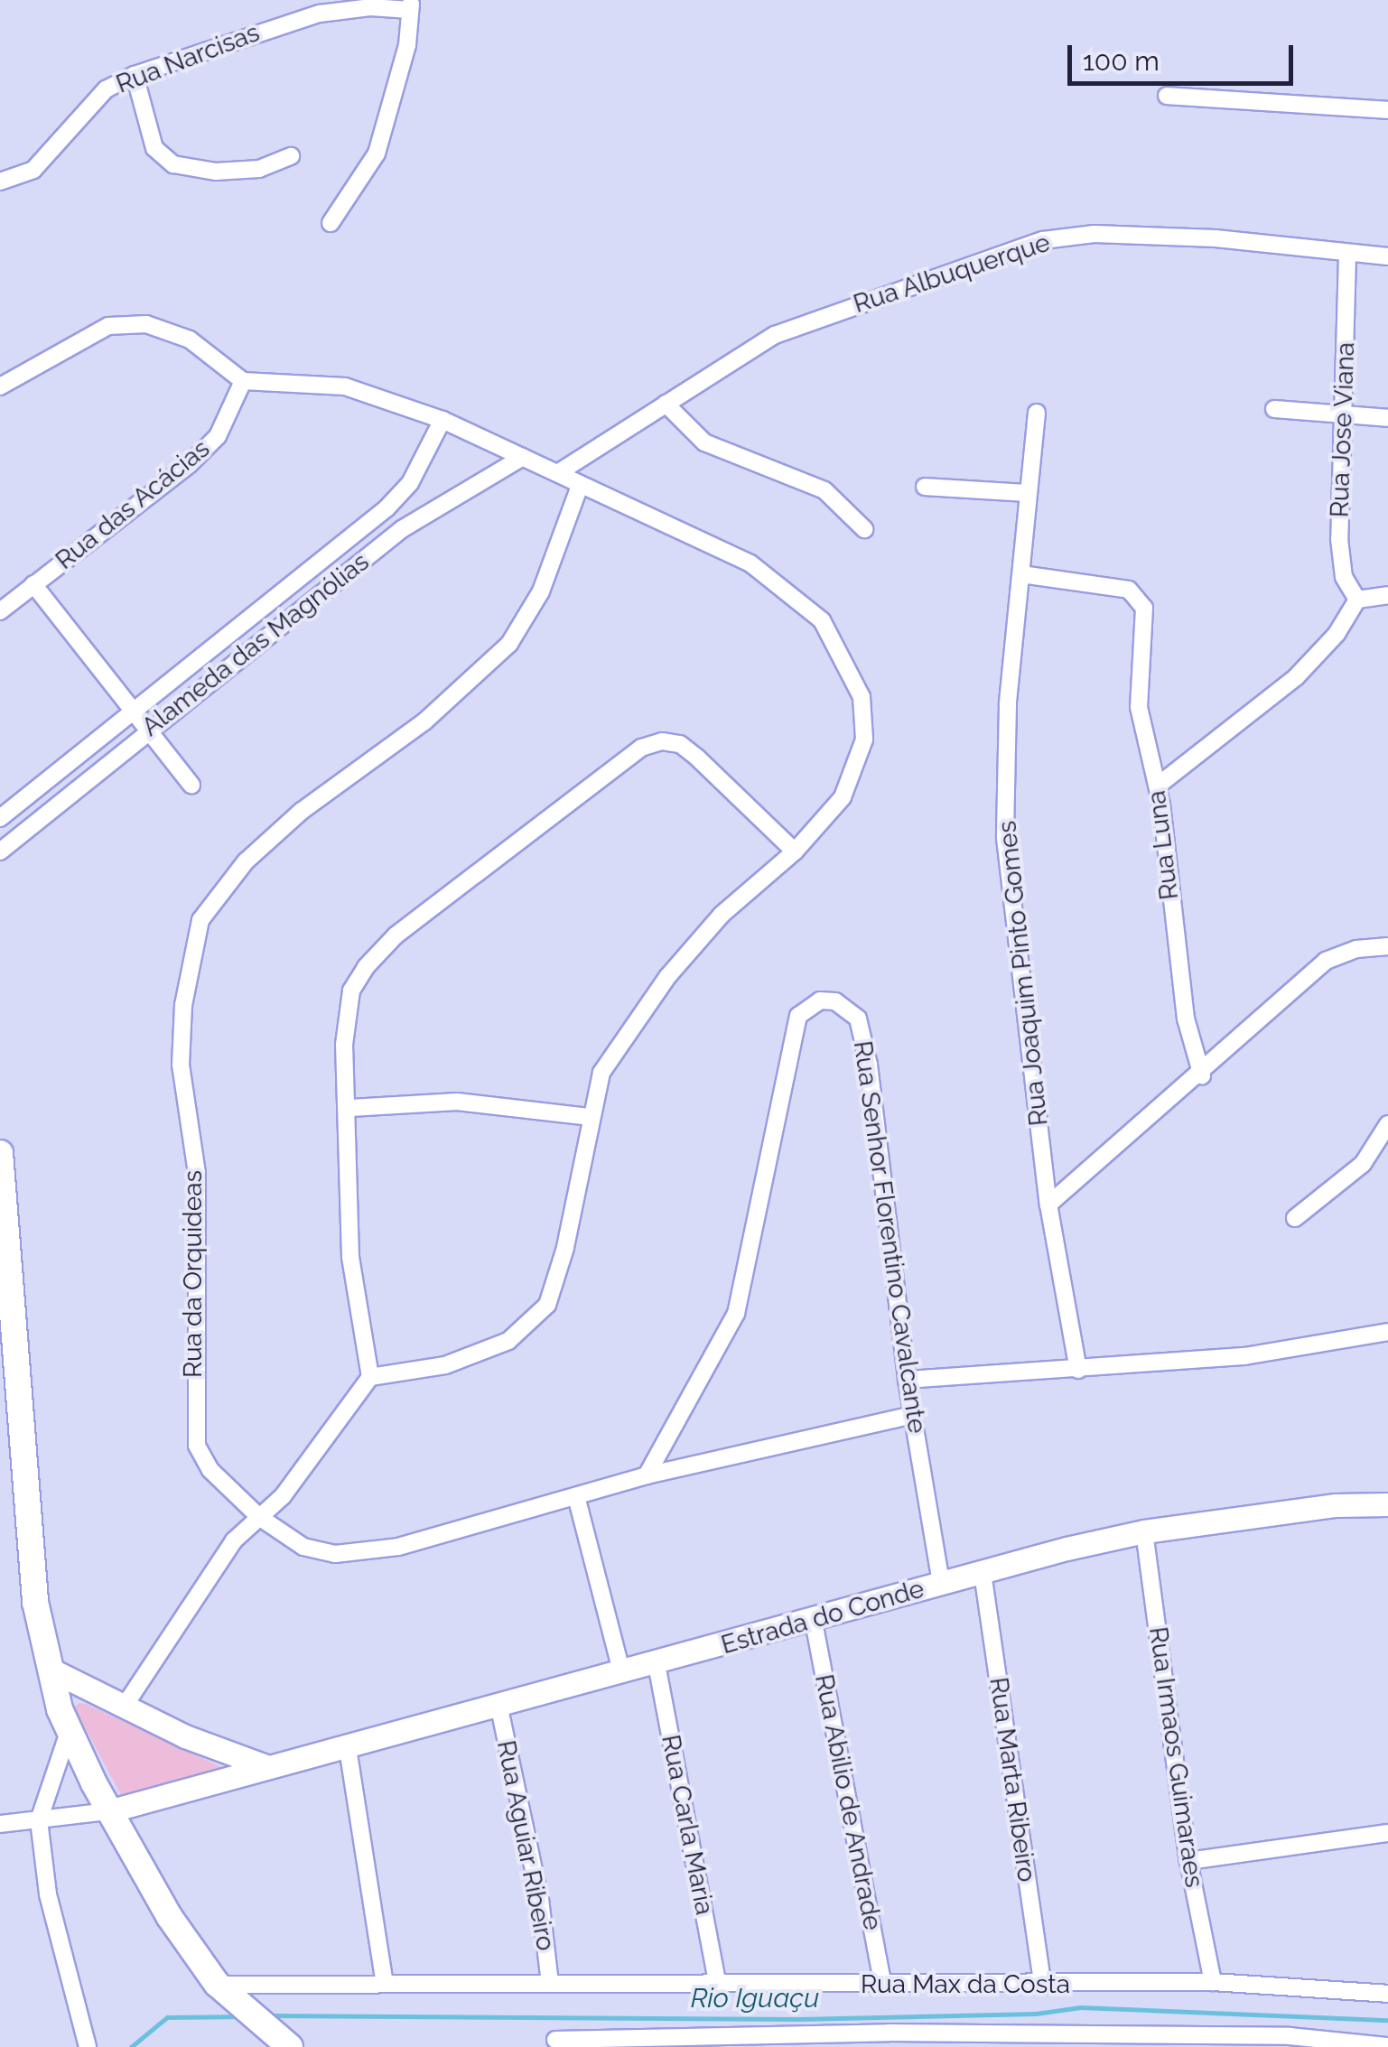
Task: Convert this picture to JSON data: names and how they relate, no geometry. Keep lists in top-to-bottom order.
{
  "streets": {
    "street": [
      "Rua Narcisas",
      "Rua Albuquerque",
      "Rua Jose Viana",
      "Rua das Acácias",
      "Alameda das Magnólias",
      "Rua Luna",
      "Rua Joaquim Pinto Gomes",
      "Rua Senhor Florentino Cavalcante",
      "Rua da Orquideas",
      "Estrada do Conde",
      "Rua Irmaos Guimaraes",
      "Rua Marta Ribeiro",
      "Rua Abilio de Andrade",
      "Rua Carla Maria",
      "Rua Aguiar Ribeiro",
      "Rua Max da Costa"
    ]
  },
  "crossings": [
    ["Rua Albuquerque", "Rua Jose Viana"],
    ["Rua Luna", "Rua Joaquim Pinto Gomes"],
    ["Rua Senhor Florentino Cavalcante", "Rua da Orquideas"],
    ["Rua Senhor Florentino Cavalcante", "Estrada do Conde"],
    ["Estrada do Conde", "Rua Irmaos Guimaraes"],
    ["Estrada do Conde", "Rua Marta Ribeiro"],
    ["Estrada do Conde", "Rua Abilio de Andrade"],
    ["Estrada do Conde", "Rua Carla Maria"],
    ["Estrada do Conde", "Rua Aguiar Ribeiro"],
    ["Rua Irmaos Guimaraes", "Rua Max da Costa"],
    ["Rua Marta Ribeiro", "Rua Max da Costa"],
    ["Rua Abilio de Andrade", "Rua Max da Costa"],
    ["Rua Carla Maria", "Rua Max da Costa"],
    ["Rua Aguiar Ribeiro", "Rua Max da Costa"]
  ],
  "water": ["Rio Iguaçu"],
  "scale_bar": "100 m"
}
